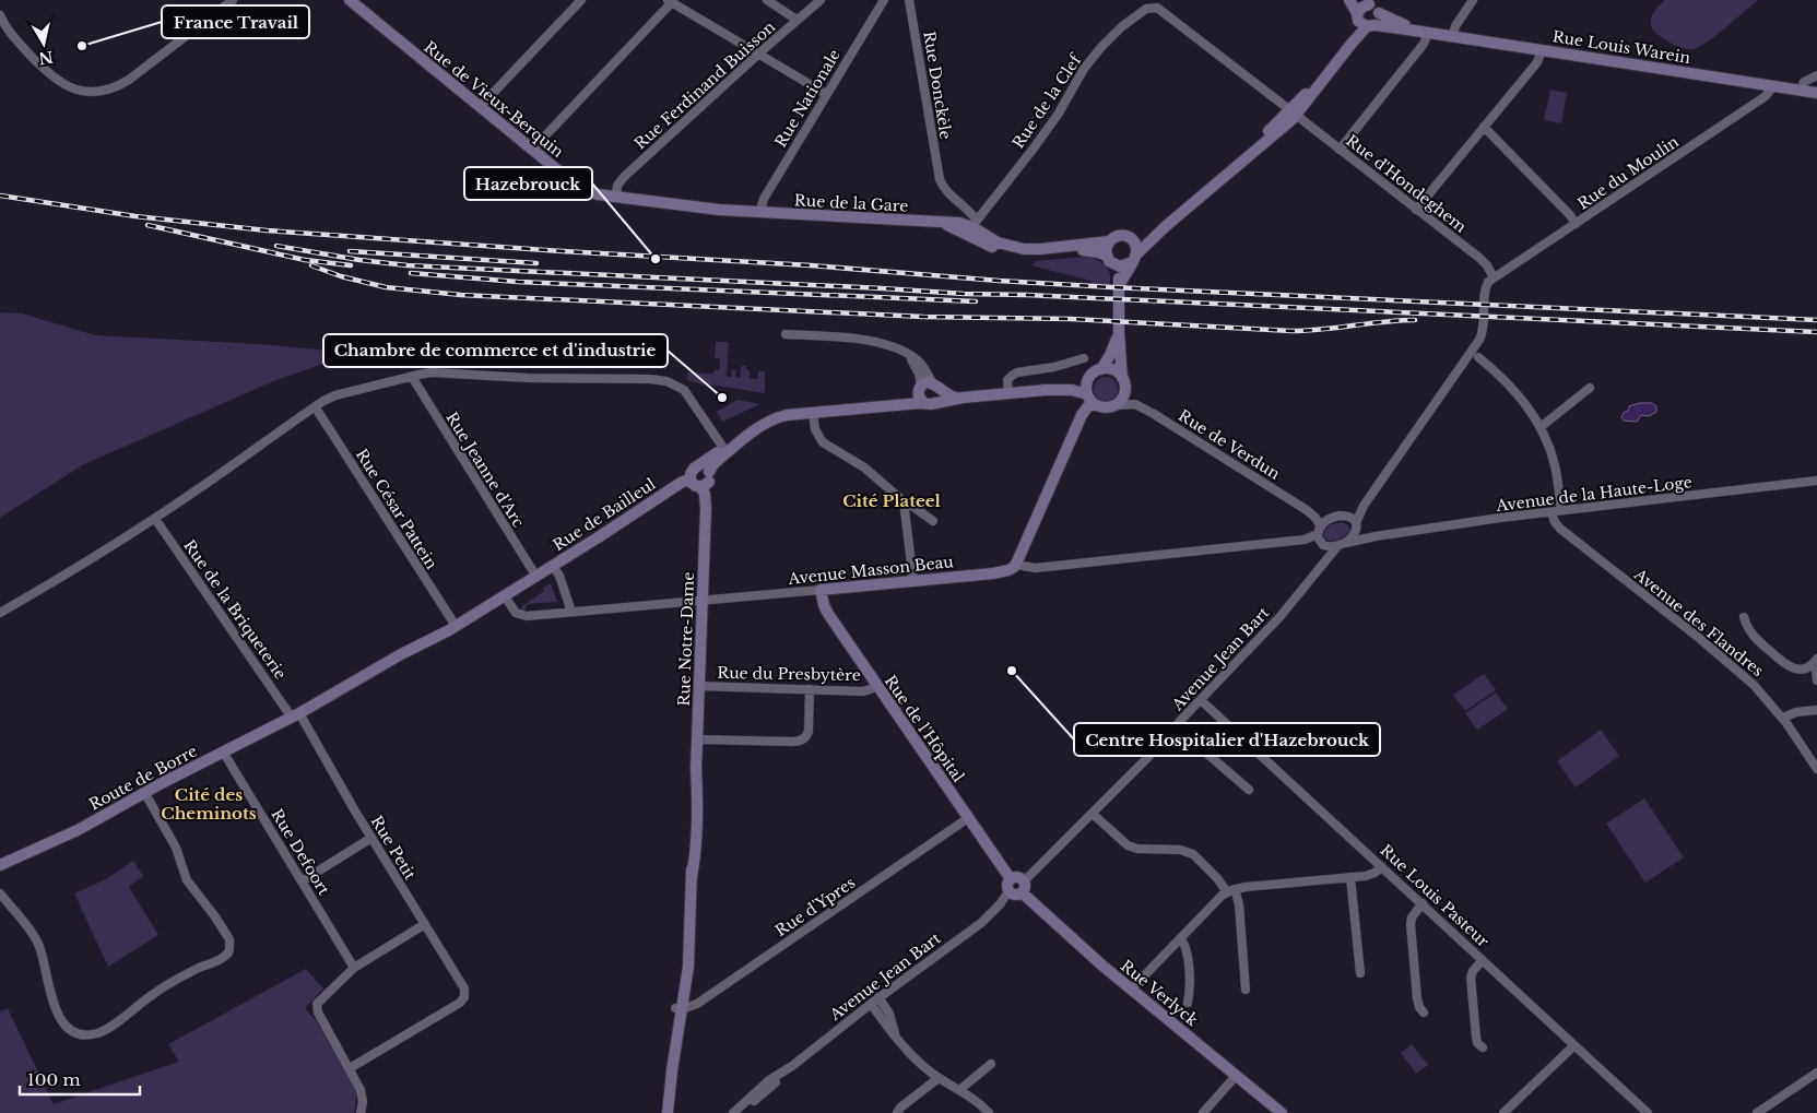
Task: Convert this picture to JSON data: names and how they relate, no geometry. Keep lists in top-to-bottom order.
{
  "streets": {
    "main road": [
      "Rue Louis Warein",
      "Rue de Vieux-Berquin",
      "Rue de la Gare",
      "Rue de Bailleul",
      "Avenue Masson Beau",
      "Rue Notre-Dame",
      "Rue de l'Hôpital",
      "Route de Borre",
      "Rue Verlyck"
    ],
    "street": [
      "Rue Ferdinand Buisson",
      "Rue Donckèle",
      "Rue Nationale",
      "Rue de la Clef",
      "Rue du Moulin",
      "Rue d'Hondeghem",
      "Rue de Verdun",
      "Rue Jeanne d'Arc",
      "Avenue de la Haute-Loge",
      "Rue César Pattein",
      "Rue de la Briqueterie",
      "Avenue des Flandres",
      "Avenue Jean Bart",
      "Rue du Presbytère",
      "Rue Petit",
      "Rue Defoort",
      "Rue Louis Pasteur",
      "Rue d'Ypres"
    ]
  },
  "crossings": [
    ["Rue Louis Warein", "Rue du Moulin"],
    ["Rue Ferdinand Buisson", "Rue de Vieux-Berquin"],
    ["Rue Donckèle", "Rue de la Clef"],
    ["Rue Donckèle", "Rue de la Gare"],
    ["Rue Nationale", "Rue de Vieux-Berquin"],
    ["Rue Nationale", "Rue de la Gare"],
    ["Rue de Vieux-Berquin", "Rue de la Gare"],
    ["Rue de la Clef", "Rue d'Hondeghem"],
    ["Rue de la Clef", "Rue de la Gare"],
    ["Rue du Moulin", "Rue d'Hondeghem"],
    ["Rue de Verdun", "Avenue de la Haute-Loge"],
    ["Rue de Verdun", "Avenue Masson Beau"],
    ["Rue de Verdun", "Avenue Jean Bart"],
    ["Rue Jeanne d'Arc", "Rue de Bailleul"],
    ["Avenue de la Haute-Loge", "Avenue Masson Beau"],
    ["Avenue de la Haute-Loge", "Avenue des Flandres"],
    ["Avenue de la Haute-Loge", "Avenue Jean Bart"],
    ["Rue César Pattein", "Rue de Bailleul"],
    ["Rue de Bailleul", "Avenue Masson Beau"],
    ["Avenue Masson Beau", "Rue Notre-Dame"],
    ["Avenue Masson Beau", "Avenue Jean Bart"],
    ["Avenue Masson Beau", "Rue de l'Hôpital"],
    ["Rue de la Briqueterie", "Route de Borre"],
    ["Rue de la Briqueterie", "Rue Petit"],
    ["Rue Notre-Dame", "Rue du Presbytère"],
    ["Rue Notre-Dame", "Rue d'Ypres"],
    ["Avenue Jean Bart", "Rue de l'Hôpital"],
    ["Avenue Jean Bart", "Rue Louis Pasteur"],
    ["Avenue Jean Bart", "Rue Verlyck"],
    ["Rue du Presbytère", "Rue de l'Hôpital"],
    ["Rue de l'Hôpital", "Rue d'Ypres"],
    ["Rue de l'Hôpital", "Rue Verlyck"],
    ["Route de Borre", "Rue Petit"],
    ["Route de Borre", "Rue Defoort"]
  ],
  "districts": ["Cité Plateel", "Cité des Cheminots"],
  "places": [
    "France Travail",
    "Hazebrouck",
    "Chambre de commerce et d'industrie",
    "Centre Hospitalier d'Hazebrouck"
  ],
  "scale_bar": "100 m",
  "north": "bottom"
}
